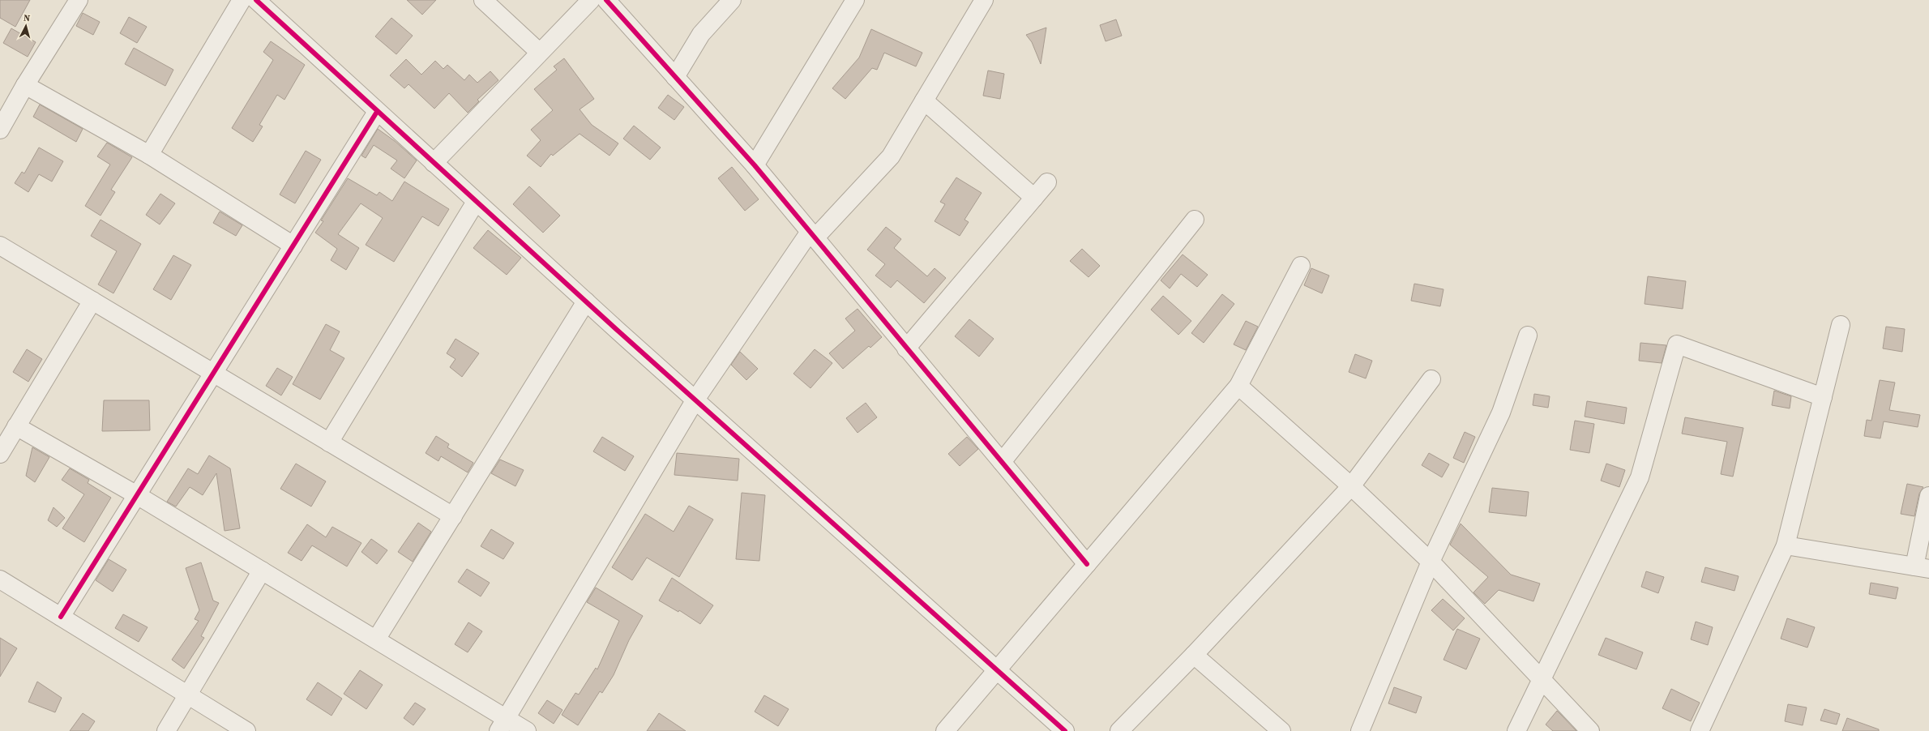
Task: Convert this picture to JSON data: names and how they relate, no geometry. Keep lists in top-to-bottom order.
{
  "north": "top"
}
